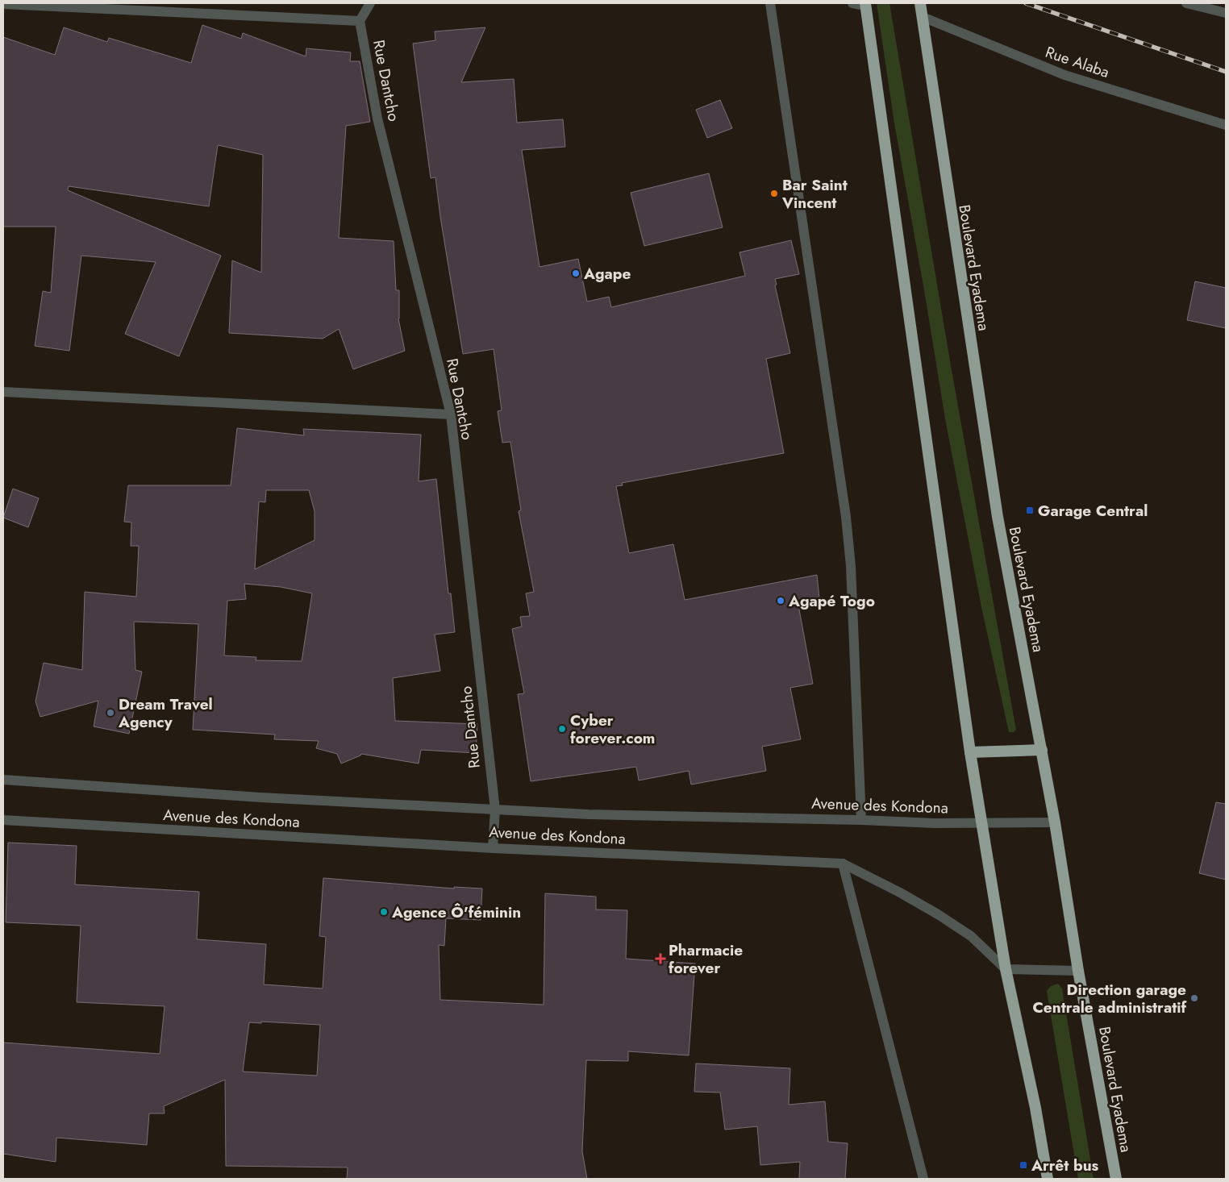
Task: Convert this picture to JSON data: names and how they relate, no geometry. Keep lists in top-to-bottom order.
{
  "streets": {
    "highway": ["Boulevard Eyadema"],
    "street": ["Rue Alaba", "Rue Dantcho", "Avenue des Kondona"]
  },
  "crossings": [
    ["Rue Alaba", "Boulevard Eyadema"],
    ["Rue Dantcho", "Avenue des Kondona"],
    ["Boulevard Eyadema", "Avenue des Kondona"]
  ],
  "places": {
    "other": [
      "Bar Saint Vincent",
      "Agape",
      "Agapé Togo",
      "Dream Travel Agency",
      "Cyber forever.com",
      "Agence Ô'féminin",
      "Direction garage Centrale administratif"
    ],
    "transit": ["Garage Central", "Arrêt bus"],
    "health": ["Pharmacie forever"]
  }
}
